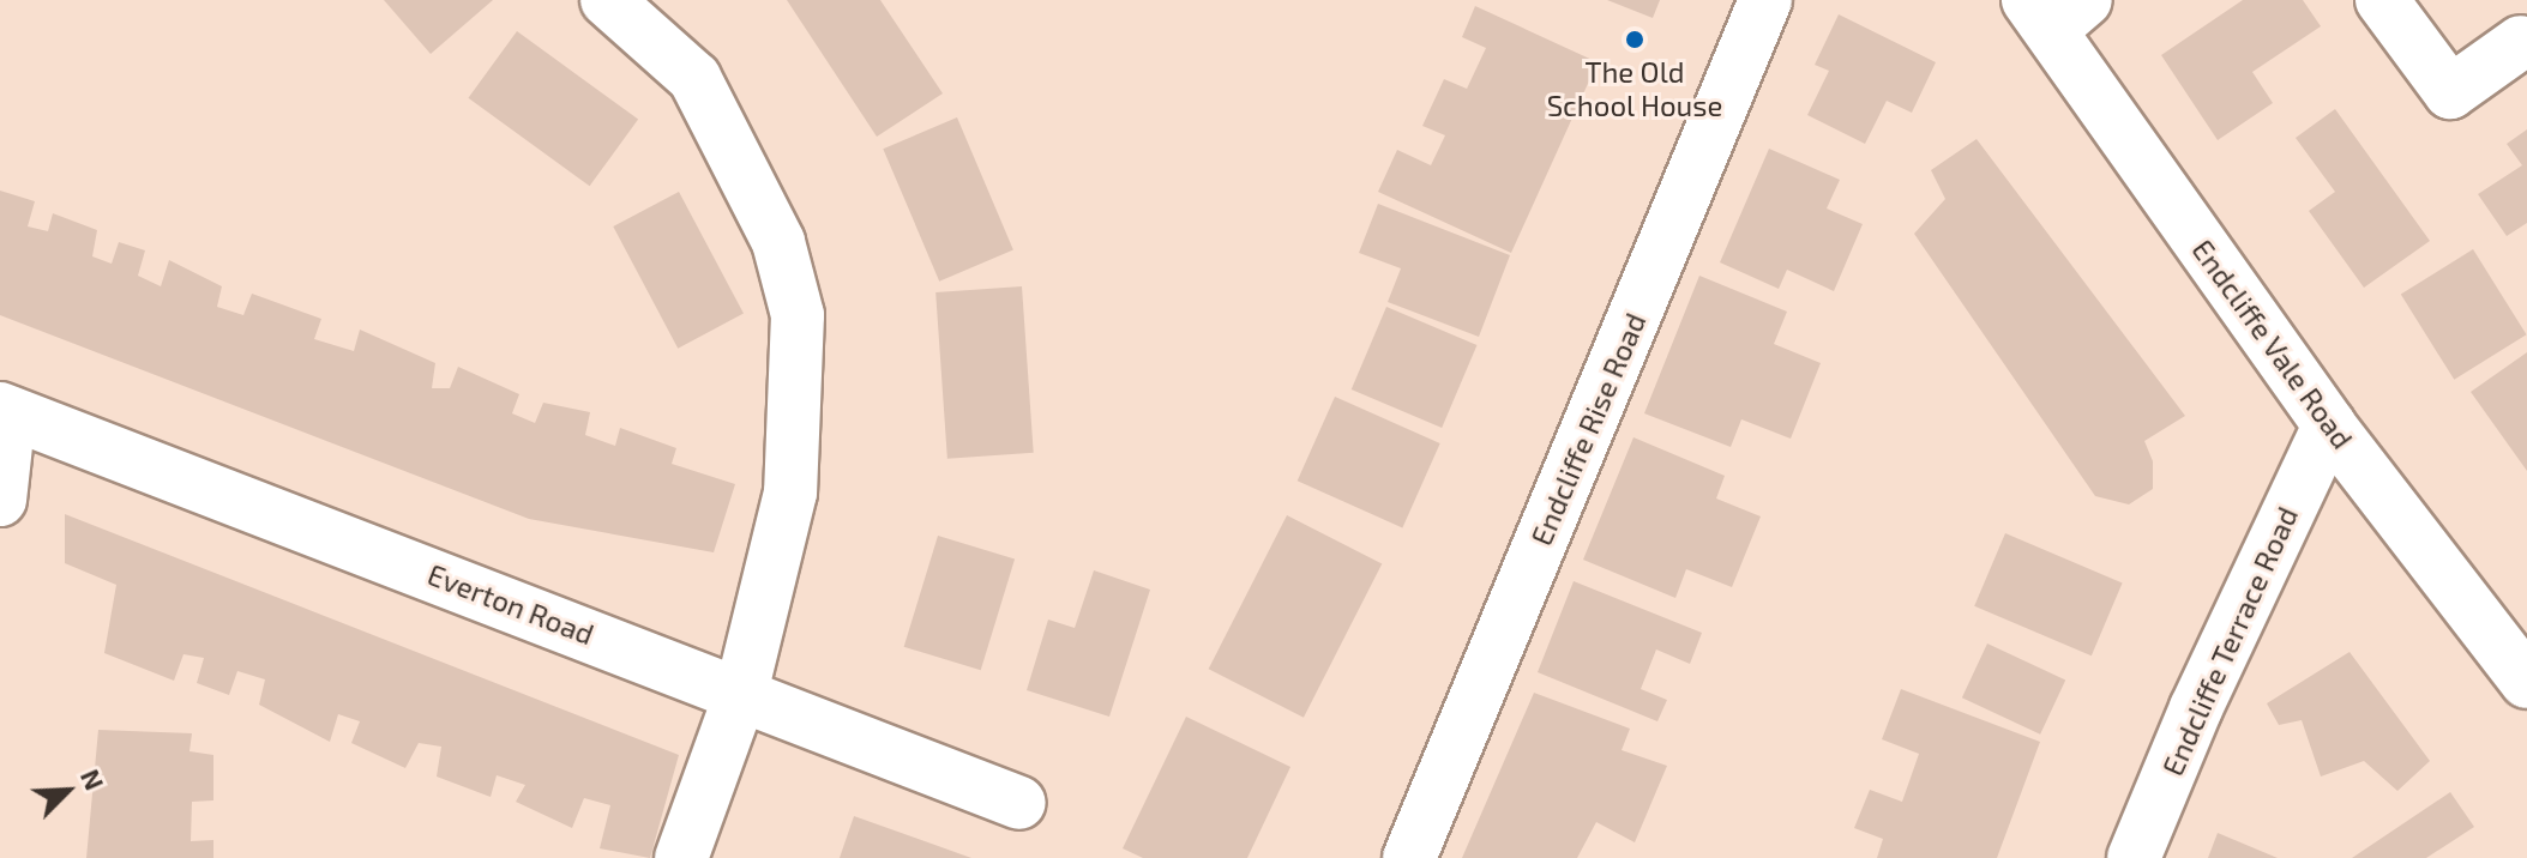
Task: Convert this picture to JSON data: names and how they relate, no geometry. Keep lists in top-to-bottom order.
{
  "streets": {
    "street": [
      "Endcliffe Vale Road",
      "Endcliffe Rise Road",
      "Everton Road",
      "Endcliffe Terrace Road"
    ]
  },
  "crossings": [
    ["Endcliffe Vale Road", "Endcliffe Terrace Road"]
  ],
  "places": ["The Old School House"],
  "north": "top right"
}
